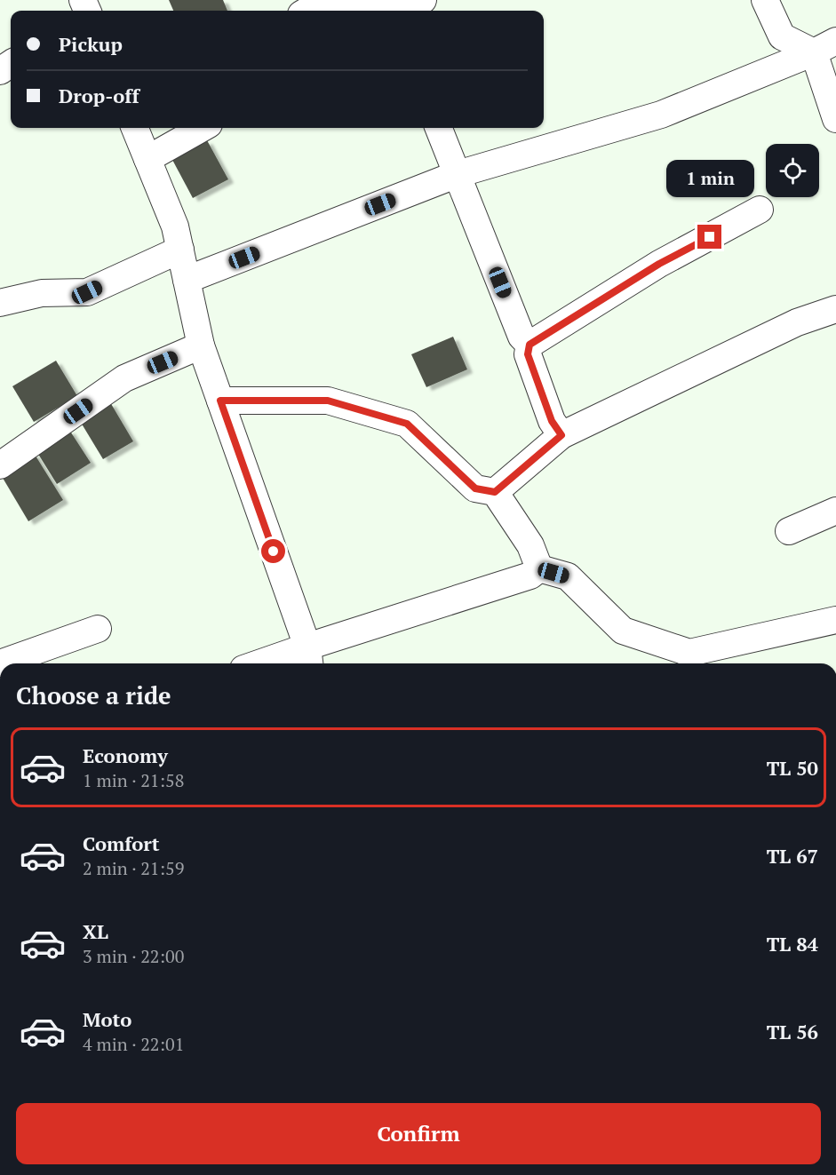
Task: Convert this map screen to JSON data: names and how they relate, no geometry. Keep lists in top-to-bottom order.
{
  "page": {
    "banner": ["Pickup", "Drop-off"],
    "bubble": "1 min",
    "heading": "Choose a ride",
    "list": [
      {
        "name": "Economy",
        "note": "1 min · 21:58",
        "value": "TL 50"
      },
      {
        "name": "Comfort",
        "note": "2 min · 21:59",
        "value": "TL 67"
      },
      {
        "name": "XL",
        "note": "3 min · 22:00",
        "value": "TL 84"
      },
      {
        "name": "Moto",
        "note": "4 min · 22:01",
        "value": "TL 56"
      }
    ],
    "buttons": "Confirm"
  }
}
